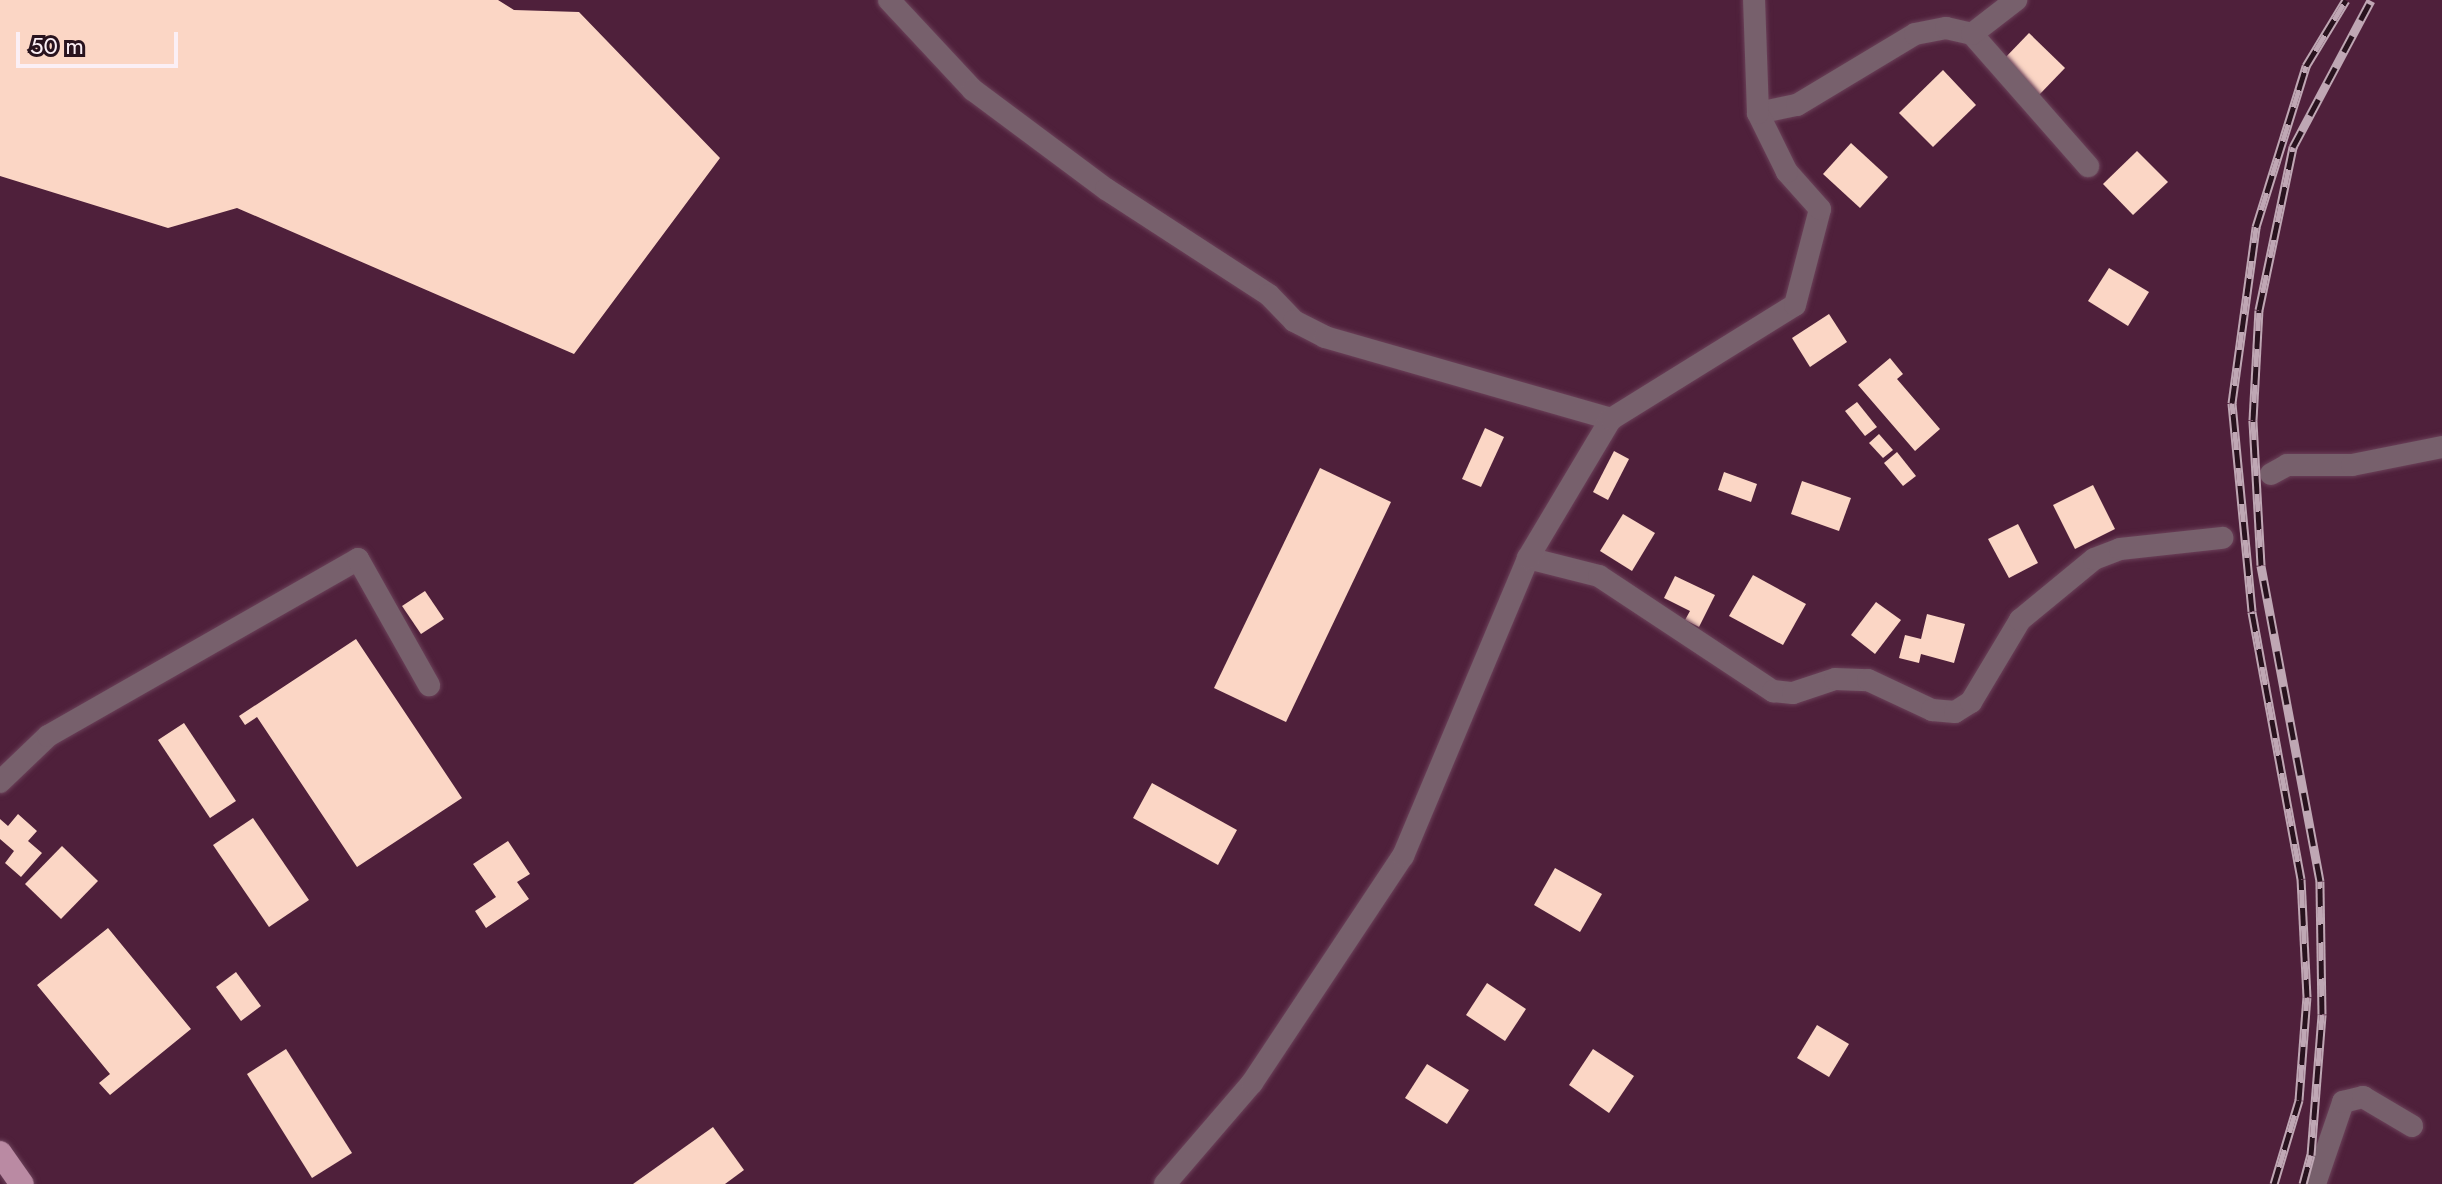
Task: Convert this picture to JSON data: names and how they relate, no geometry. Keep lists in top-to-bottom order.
{
  "scale_bar": "50 m"
}
